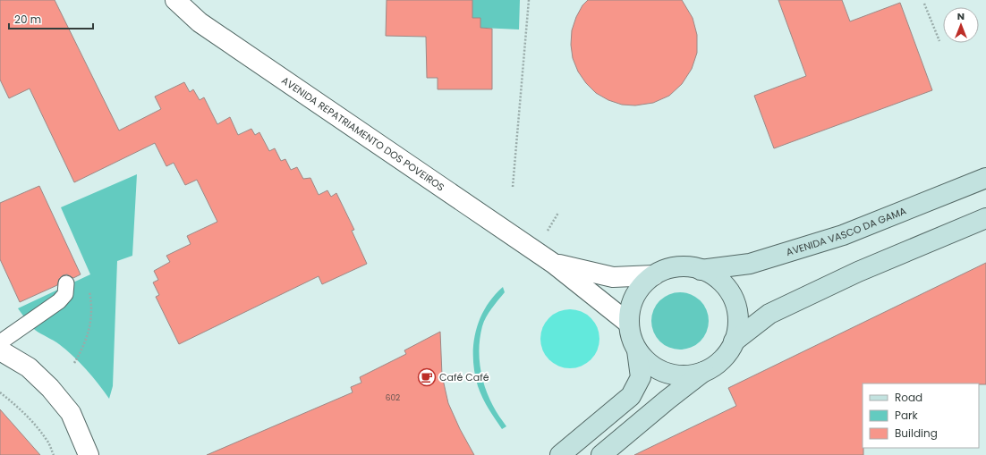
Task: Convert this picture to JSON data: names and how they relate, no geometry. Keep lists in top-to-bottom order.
{
  "streets": {
    "main road": ["AVENIDA VASCO DA GAMA"],
    "street": ["AVENIDA REPATRIAMENTO DOS POVEIROS"]
  },
  "crossings": [
    ["AVENIDA REPATRIAMENTO DOS POVEIROS", "AVENIDA VASCO DA GAMA"]
  ],
  "places": {
    "cafe": ["Café Café"]
  },
  "house_numbers": ["602"],
  "legend": ["Road", "Park", "Building"],
  "scale_bar": "20 m",
  "north": "top"
}
